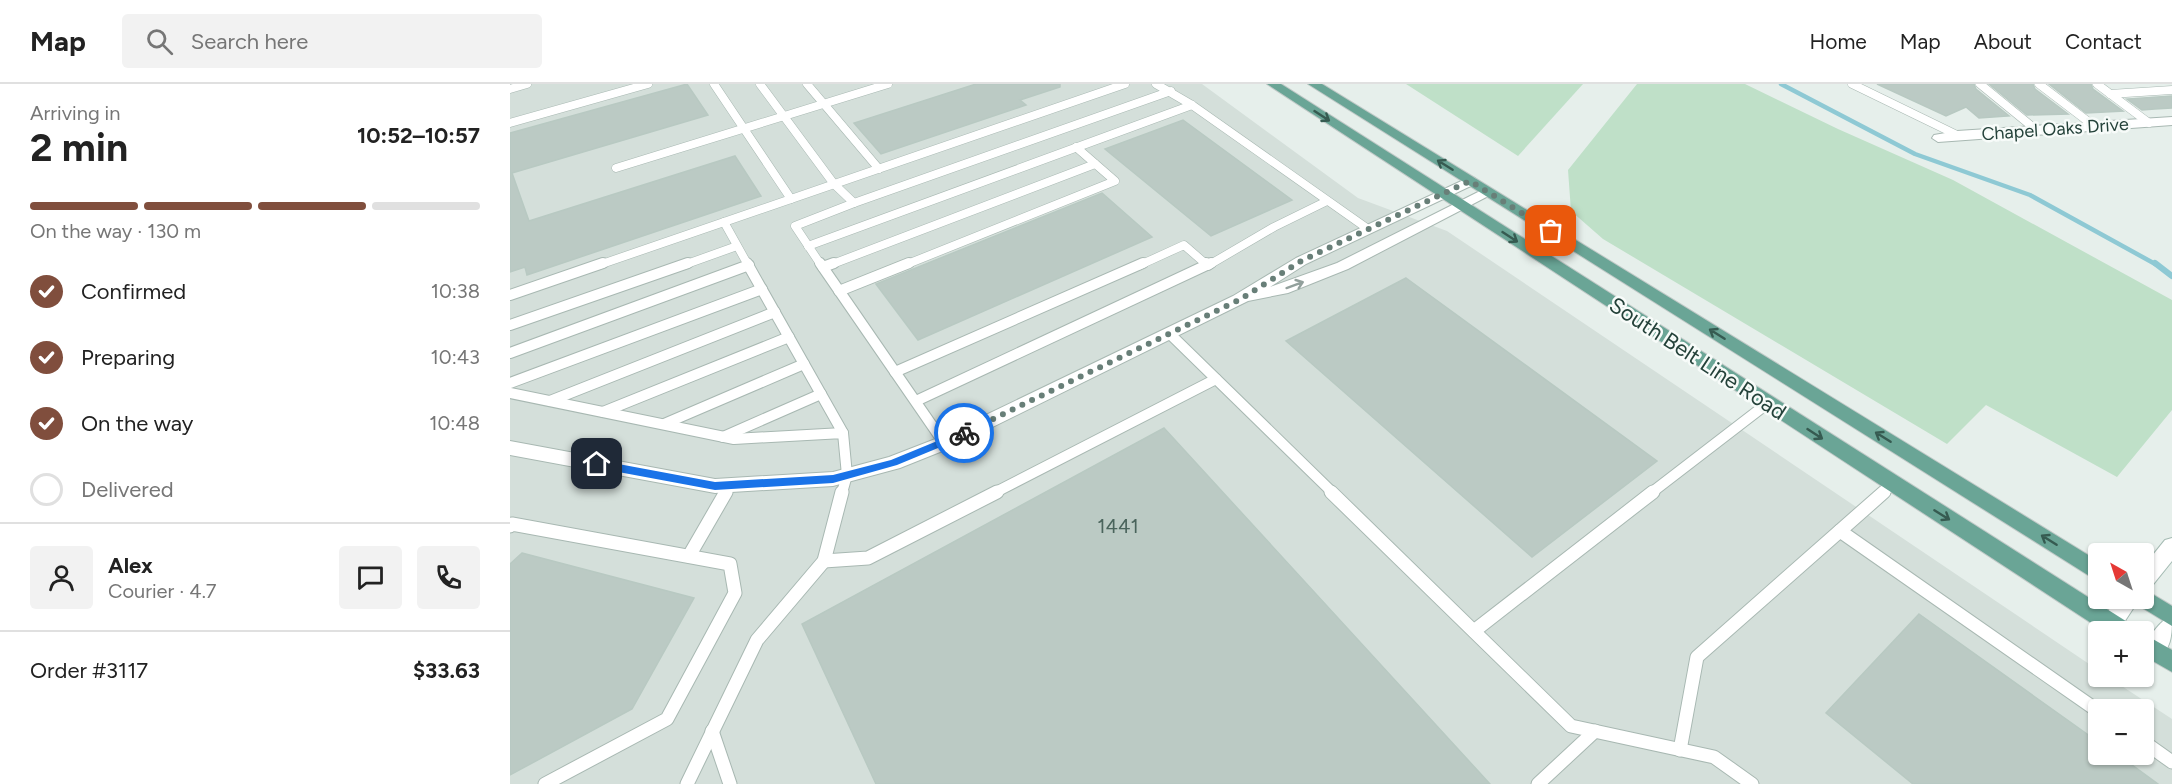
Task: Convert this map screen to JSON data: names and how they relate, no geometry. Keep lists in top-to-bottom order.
{
  "streets": {
    "main road": ["South Belt Line Road"],
    "street": ["Chapel Oaks Drive"]
  },
  "house_numbers": ["1441"],
  "north": "top left",
  "page": {
    "header": "Map",
    "search": "Search here",
    "nav": [
      "Home",
      "Map",
      "About",
      "Contact"
    ],
    "heading": ["2 min", "Arriving in", "10:52–10:57"],
    "panel": [
      "Alex",
      "Courier · 4.7",
      "Order #3117",
      "$33.63"
    ],
    "bar": "On the way · 130 m",
    "list": [
      ["Confirmed", "10:38"],
      ["Preparing", "10:43"],
      ["On the way", "10:48"],
      "Delivered"
    ],
    "map_buttons": ["+", "−"]
  }
}
